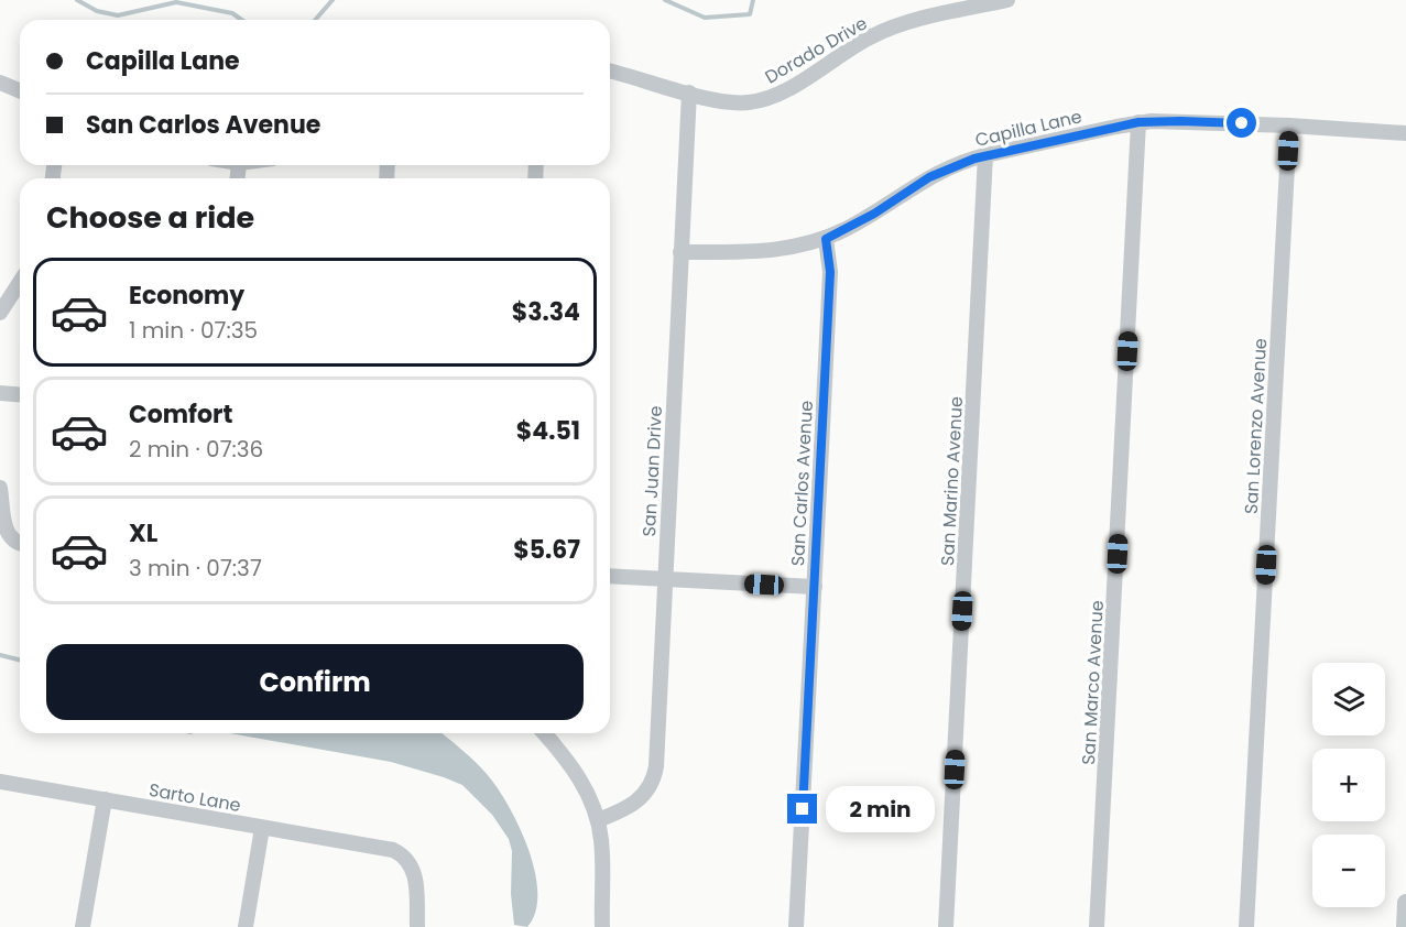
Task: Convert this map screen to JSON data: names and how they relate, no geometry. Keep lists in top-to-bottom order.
{
  "streets": {
    "street": [
      "Dorado Drive",
      "Capilla Lane",
      "San Lorenzo Avenue",
      "San Juan Drive",
      "San Marino Avenue",
      "San Carlos Avenue",
      "San Marco Avenue",
      "Sarto Lane"
    ]
  },
  "crossings": [
    ["Dorado Drive", "San Juan Drive"],
    ["Capilla Lane", "San Lorenzo Avenue"],
    ["Capilla Lane", "San Juan Drive"],
    ["Capilla Lane", "San Marino Avenue"],
    ["Capilla Lane", "San Carlos Avenue"],
    ["Capilla Lane", "San Marco Avenue"]
  ],
  "page": {
    "banner": ["Capilla Lane", "San Carlos Avenue"],
    "heading": "Choose a ride",
    "list": [
      {
        "name": "Economy",
        "note": "1 min · 07:35",
        "value": "$3.34"
      },
      {
        "name": "Comfort",
        "note": "2 min · 07:36",
        "value": "$4.51"
      },
      {
        "name": "XL",
        "note": "3 min · 07:37",
        "value": "$5.67"
      }
    ],
    "buttons": "Confirm",
    "map_buttons": ["+", "−"],
    "bubble": "2 min"
  }
}
